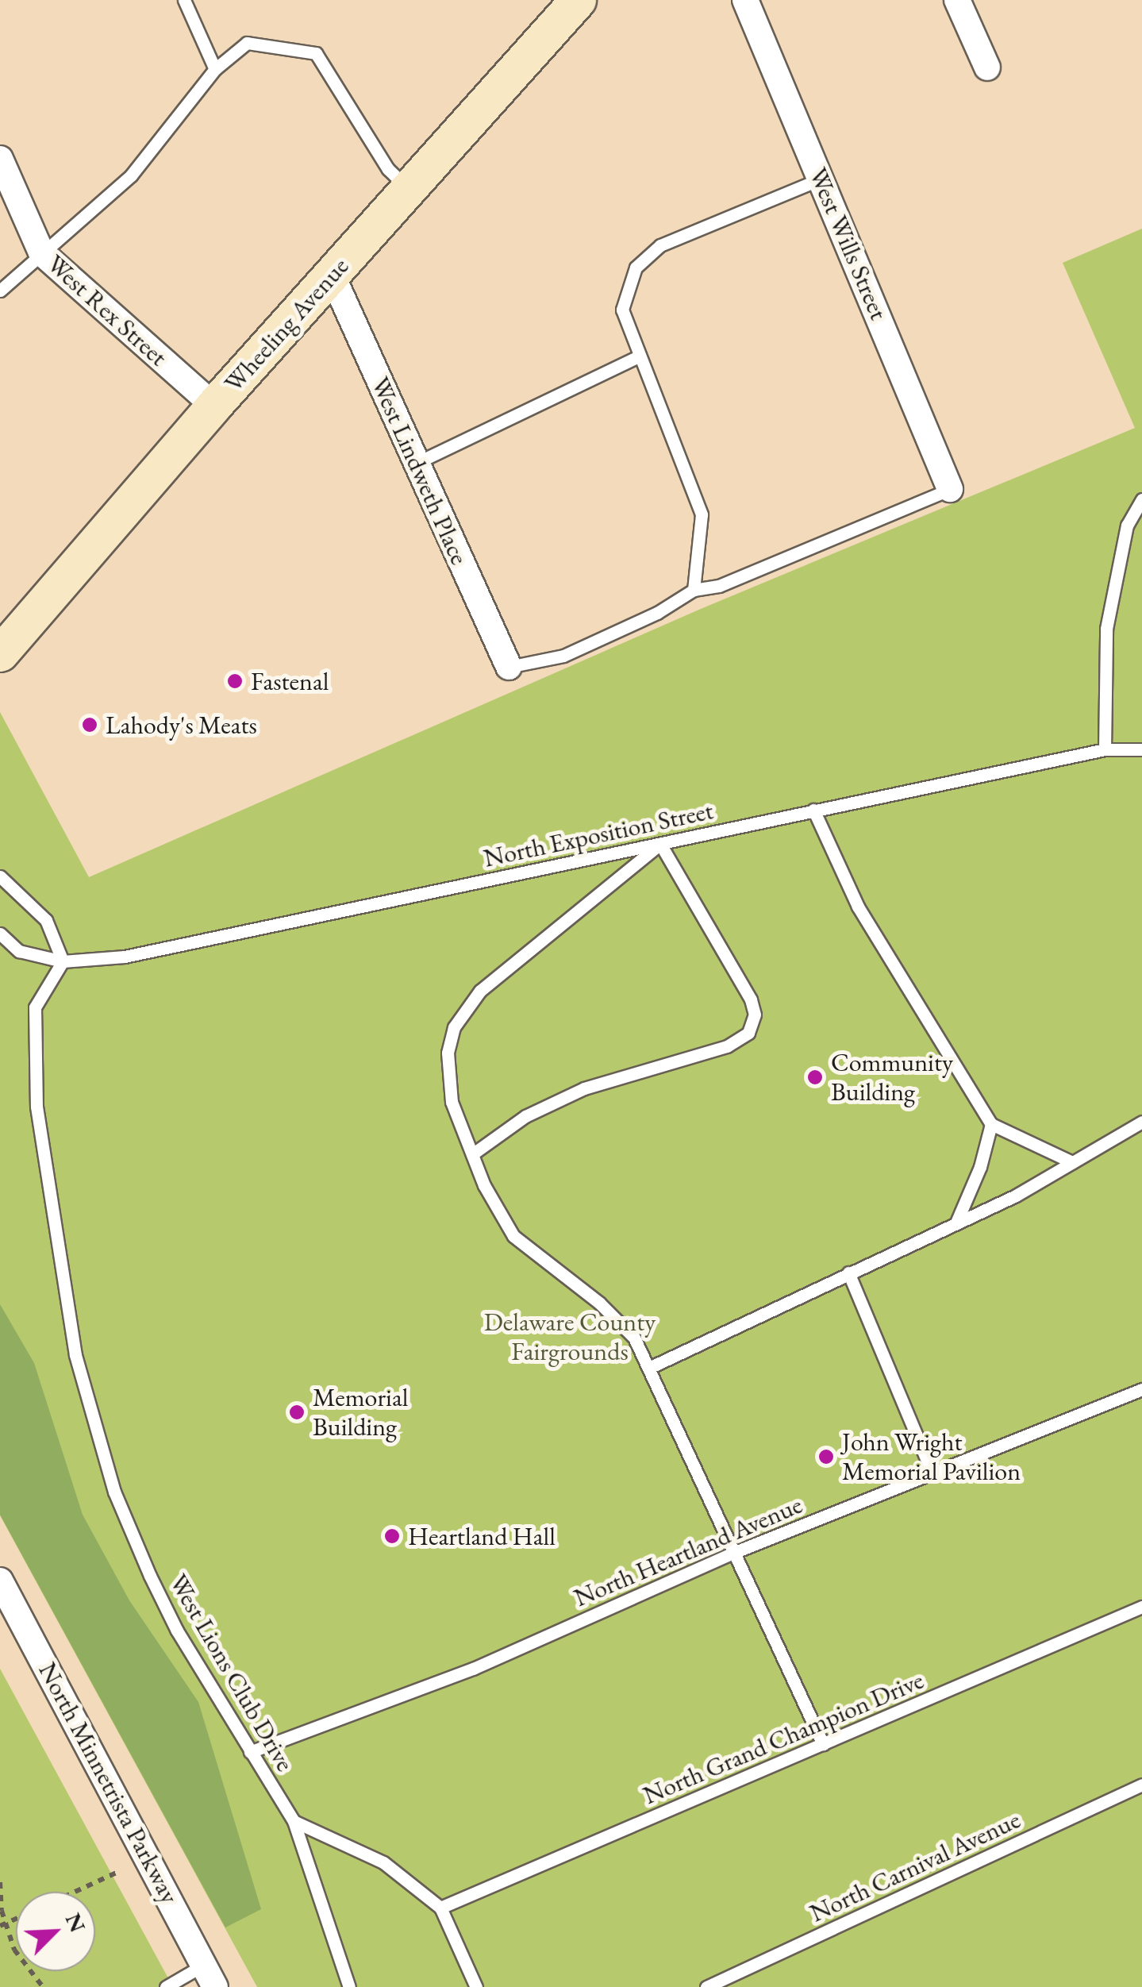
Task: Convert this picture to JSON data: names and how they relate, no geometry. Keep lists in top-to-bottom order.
{
  "streets": {
    "main road": ["Wheeling Avenue"],
    "street": [
      "West Wills Street",
      "West Rex Street",
      "West Lindweth Place",
      "North Minnetrista Parkway"
    ],
    "lane": [
      "North Exposition Street",
      "North Heartland Avenue",
      "West Lions Club Drive",
      "North Grand Champion Drive",
      "North Carnival Avenue"
    ]
  },
  "crossings": [
    ["West Rex Street", "Wheeling Avenue"],
    ["Wheeling Avenue", "West Lindweth Place"],
    ["North Exposition Street", "West Lions Club Drive"],
    ["North Heartland Avenue", "West Lions Club Drive"]
  ],
  "parks": ["Delaware County Fairgrounds"],
  "places": [
    "Fastenal",
    "Lahody's Meats",
    "Community Building",
    "Memorial Building",
    "John Wright Memorial Pavilion",
    "Heartland Hall"
  ],
  "north": "top right"
}
